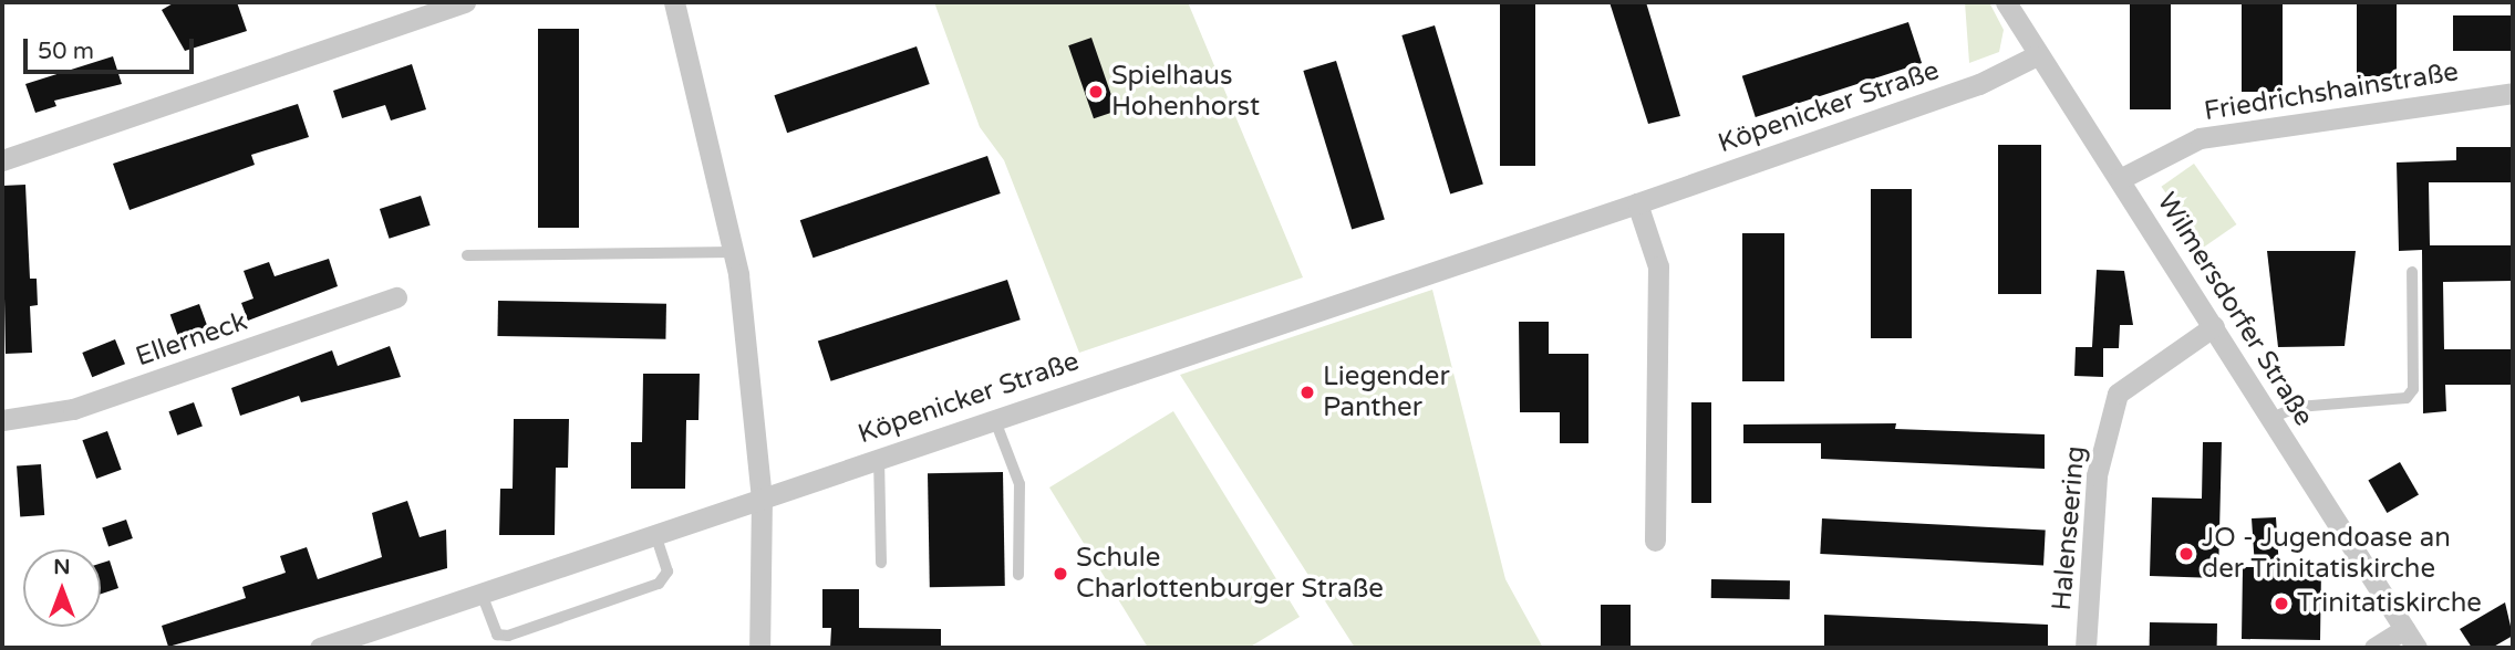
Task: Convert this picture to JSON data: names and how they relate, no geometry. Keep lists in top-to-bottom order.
{
  "streets": {
    "street": [
      "Friedrichshainstraße",
      "Köpenicker Straße",
      "Wilmersdorfer Straße",
      "Ellerneck",
      "Halenseering"
    ]
  },
  "crossings": [
    ["Friedrichshainstraße", "Wilmersdorfer Straße"],
    ["Köpenicker Straße", "Wilmersdorfer Straße"],
    ["Wilmersdorfer Straße", "Halenseering"]
  ],
  "places": [
    "Spielhaus Hohenhorst",
    "Liegender Panther",
    "JO - Jugendoase an der Trinitatiskirche",
    "Schule Charlottenburger Straße",
    "Trinitatiskirche"
  ],
  "scale_bar": "50 m",
  "north": "top"
}
